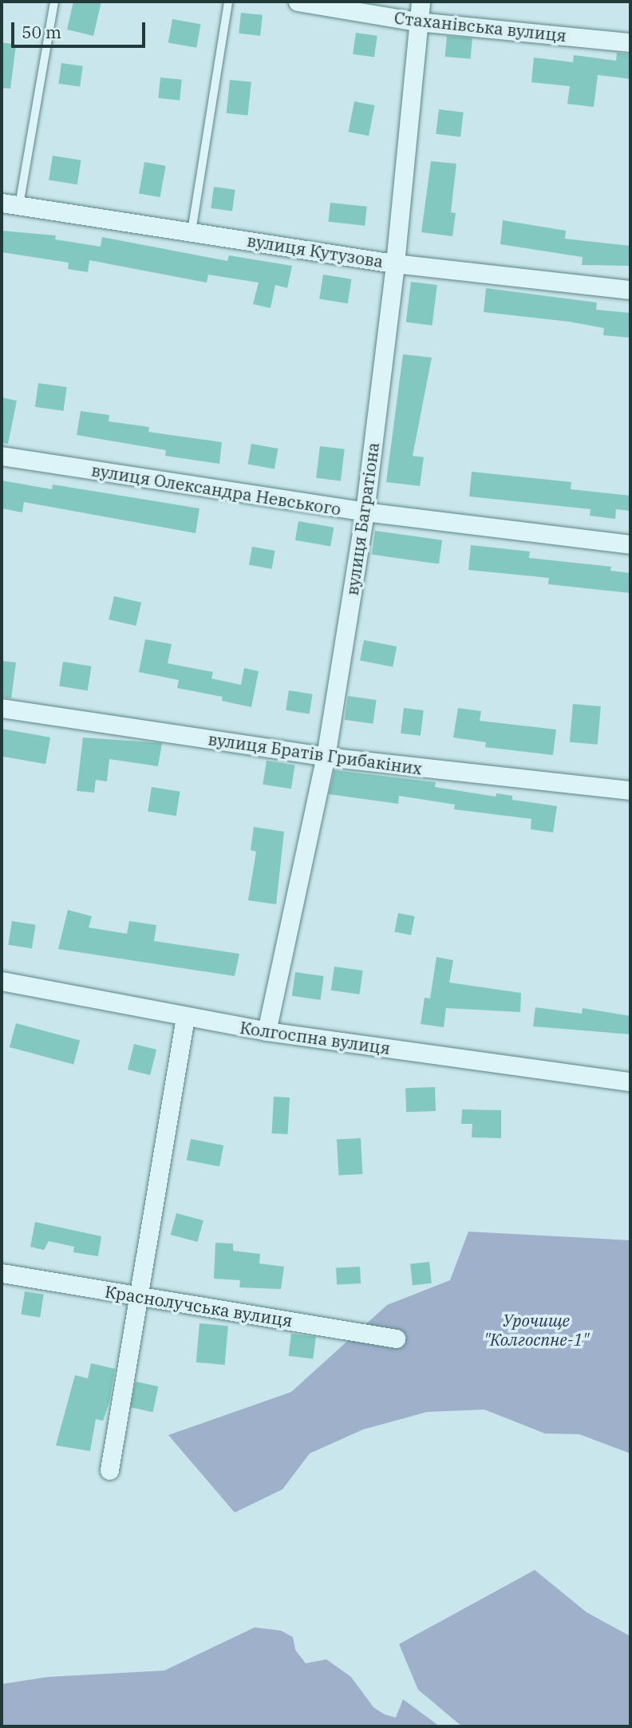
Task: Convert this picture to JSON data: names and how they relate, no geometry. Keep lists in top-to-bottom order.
{
  "streets": {
    "street": [
      "Стаханівська вулиця",
      "вулиця Кутузова",
      "вулиця Олександра Невського",
      "вулиця Багратіона",
      "вулиця Братів Грибакіних",
      "Колгоспна вулиця",
      "Краснолучська вулиця"
    ]
  },
  "crossings": [
    ["Стаханівська вулиця", "вулиця Багратіона"],
    ["вулиця Кутузова", "вулиця Багратіона"],
    ["вулиця Олександра Невського", "вулиця Багратіона"],
    ["вулиця Багратіона", "вулиця Братів Грибакіних"],
    ["вулиця Багратіона", "Колгоспна вулиця"]
  ],
  "parks": ["Урочище \"Колгоспне-1\""],
  "scale_bar": "50 m"
}
